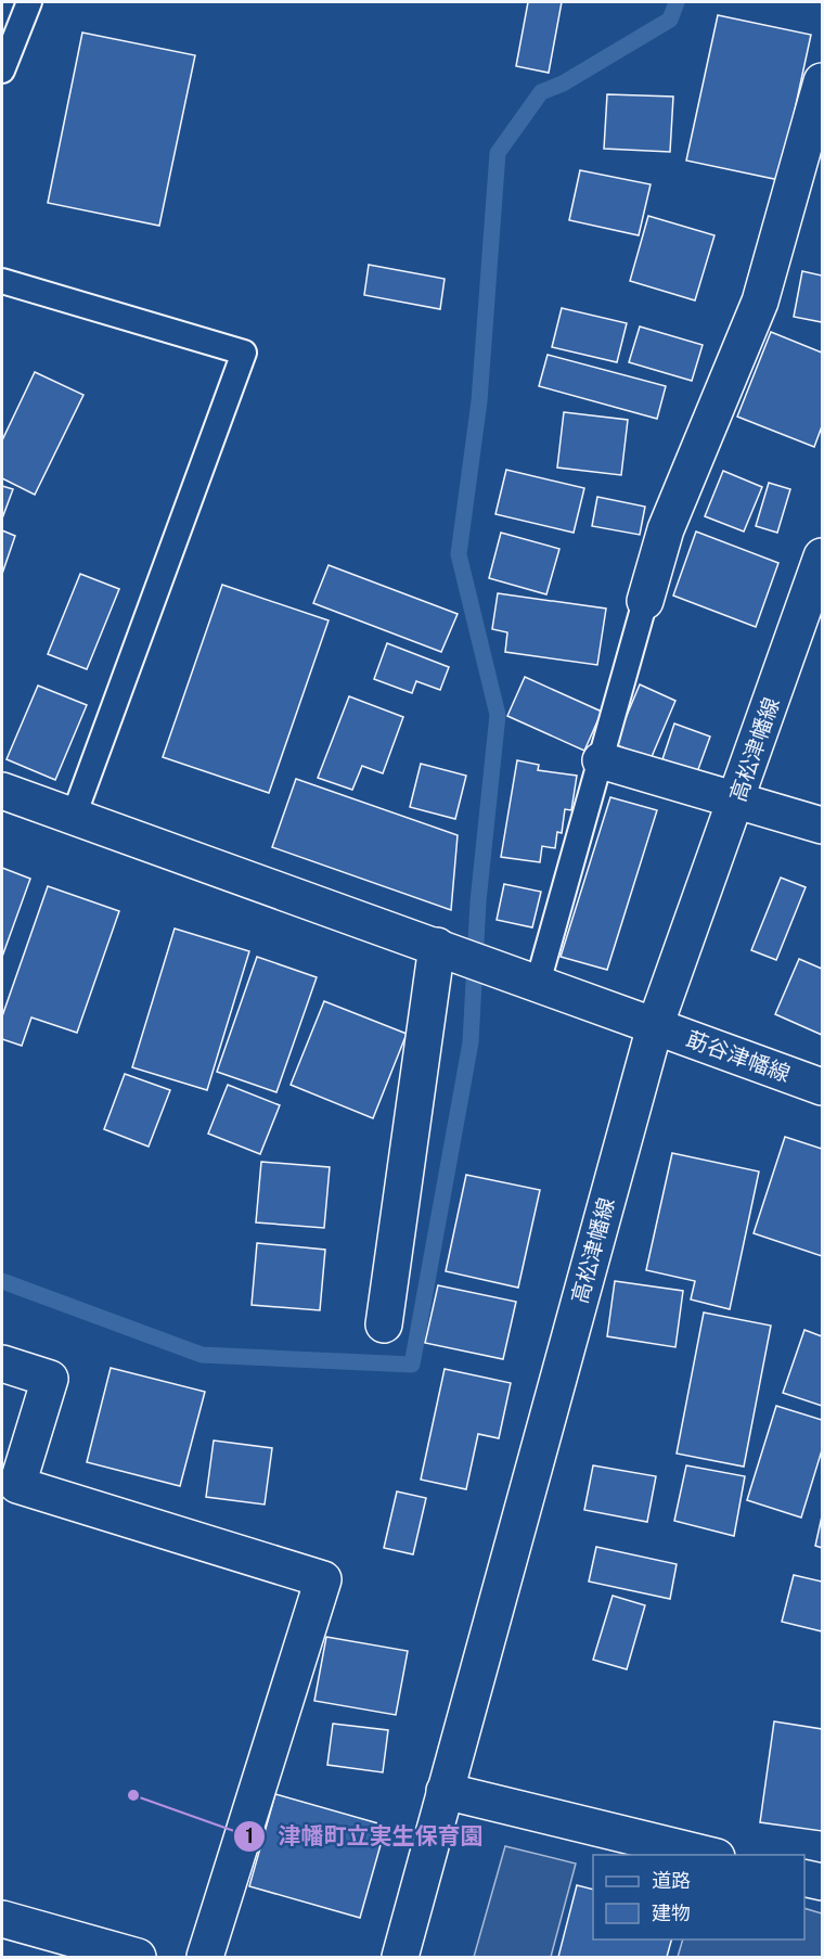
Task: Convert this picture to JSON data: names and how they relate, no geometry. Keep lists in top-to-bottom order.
{
  "streets": {
    "street": ["高松津幡線", "莇谷津幡線"]
  },
  "crossings": [
    ["高松津幡線", "莇谷津幡線"]
  ],
  "places": ["津幡町立実生保育園"],
  "legend": ["道路", "建物"]
}
